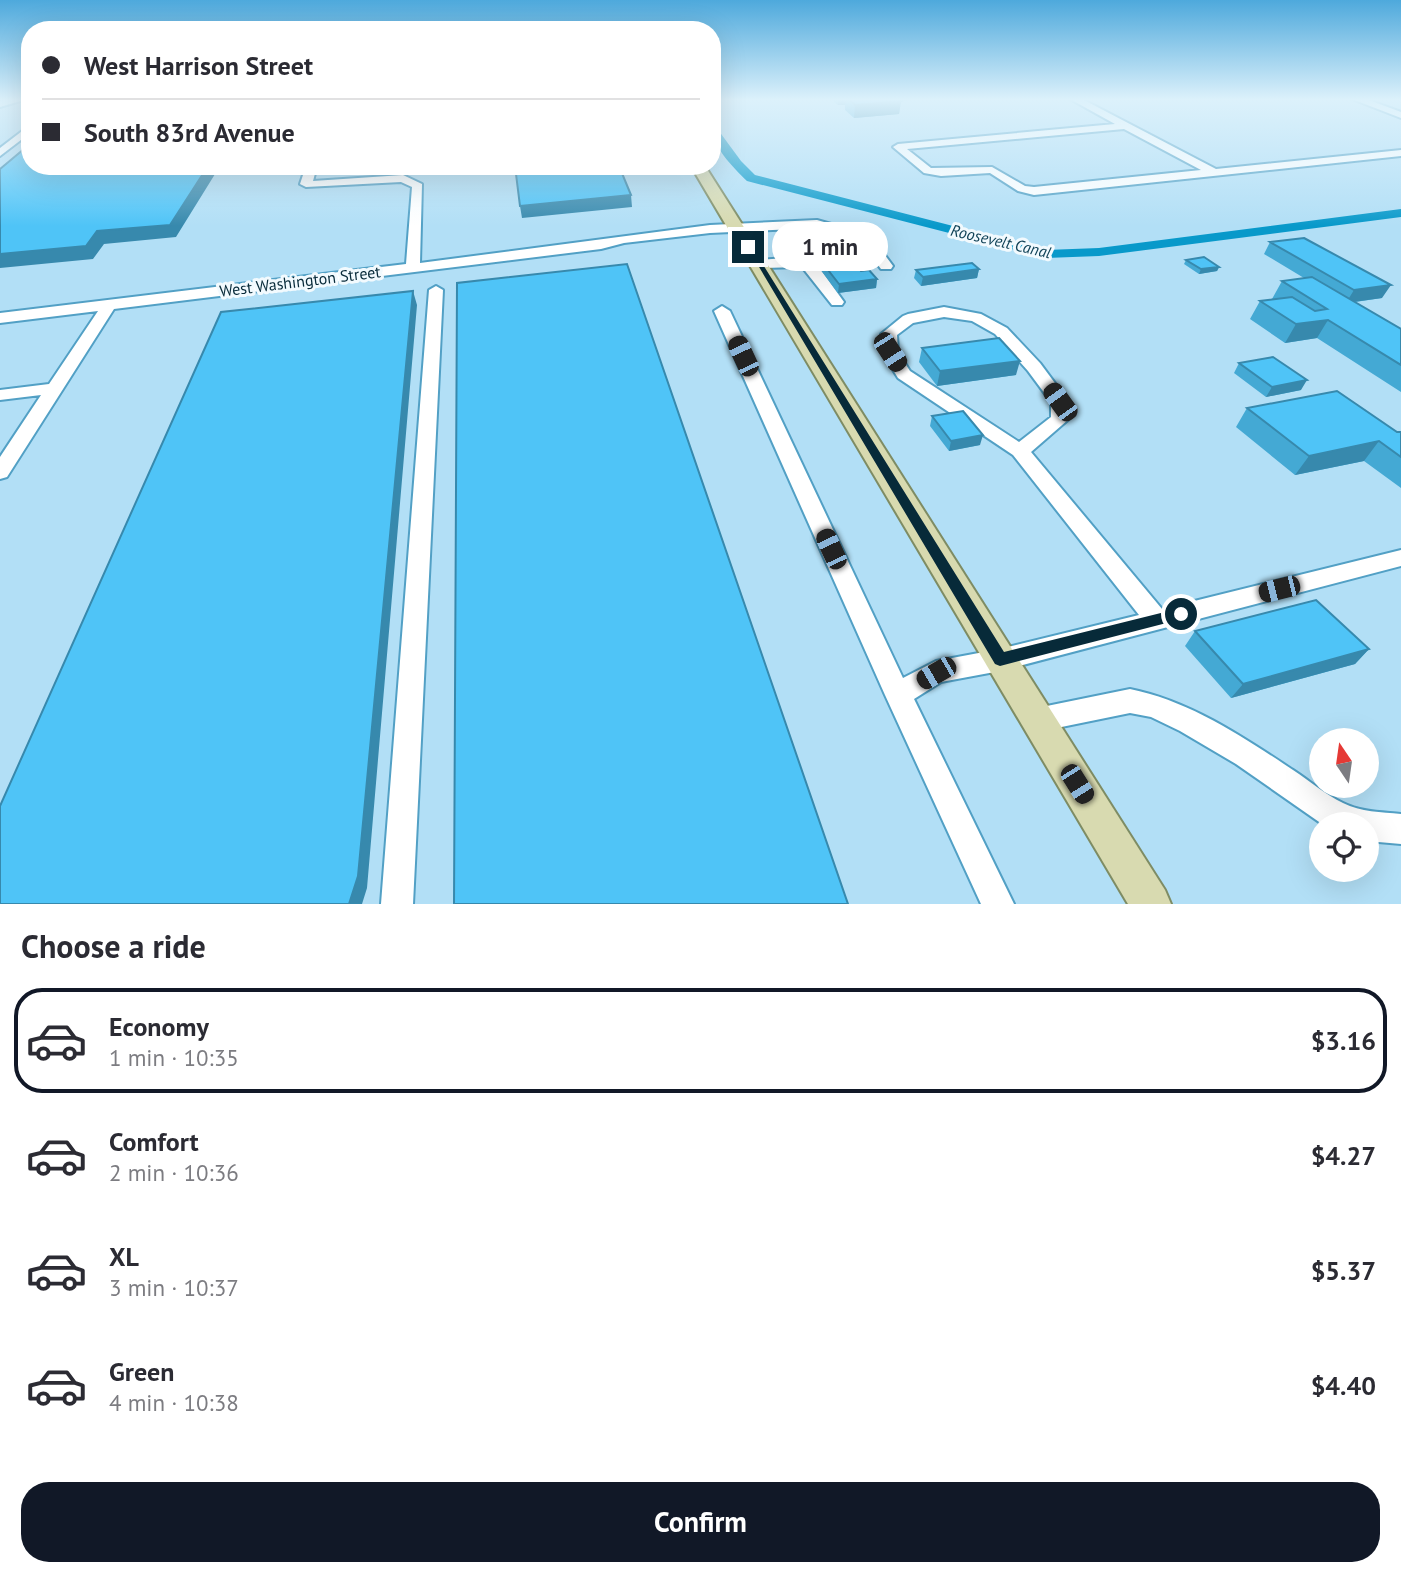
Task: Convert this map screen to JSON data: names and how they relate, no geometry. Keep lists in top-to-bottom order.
{
  "streets": {
    "street": ["West Washington Street"]
  },
  "water": ["Roosevelt Canal"],
  "north": "top",
  "page": {
    "banner": ["West Harrison Street", "South 83rd Avenue"],
    "bubble": "1 min",
    "heading": "Choose a ride",
    "list": [
      {
        "name": "Economy",
        "note": "1 min · 10:35",
        "value": "$3.16"
      },
      {
        "name": "Comfort",
        "note": "2 min · 10:36",
        "value": "$4.27"
      },
      {
        "name": "XL",
        "note": "3 min · 10:37",
        "value": "$5.37"
      },
      {
        "name": "Green",
        "note": "4 min · 10:38",
        "value": "$4.40"
      }
    ],
    "buttons": "Confirm"
  }
}
